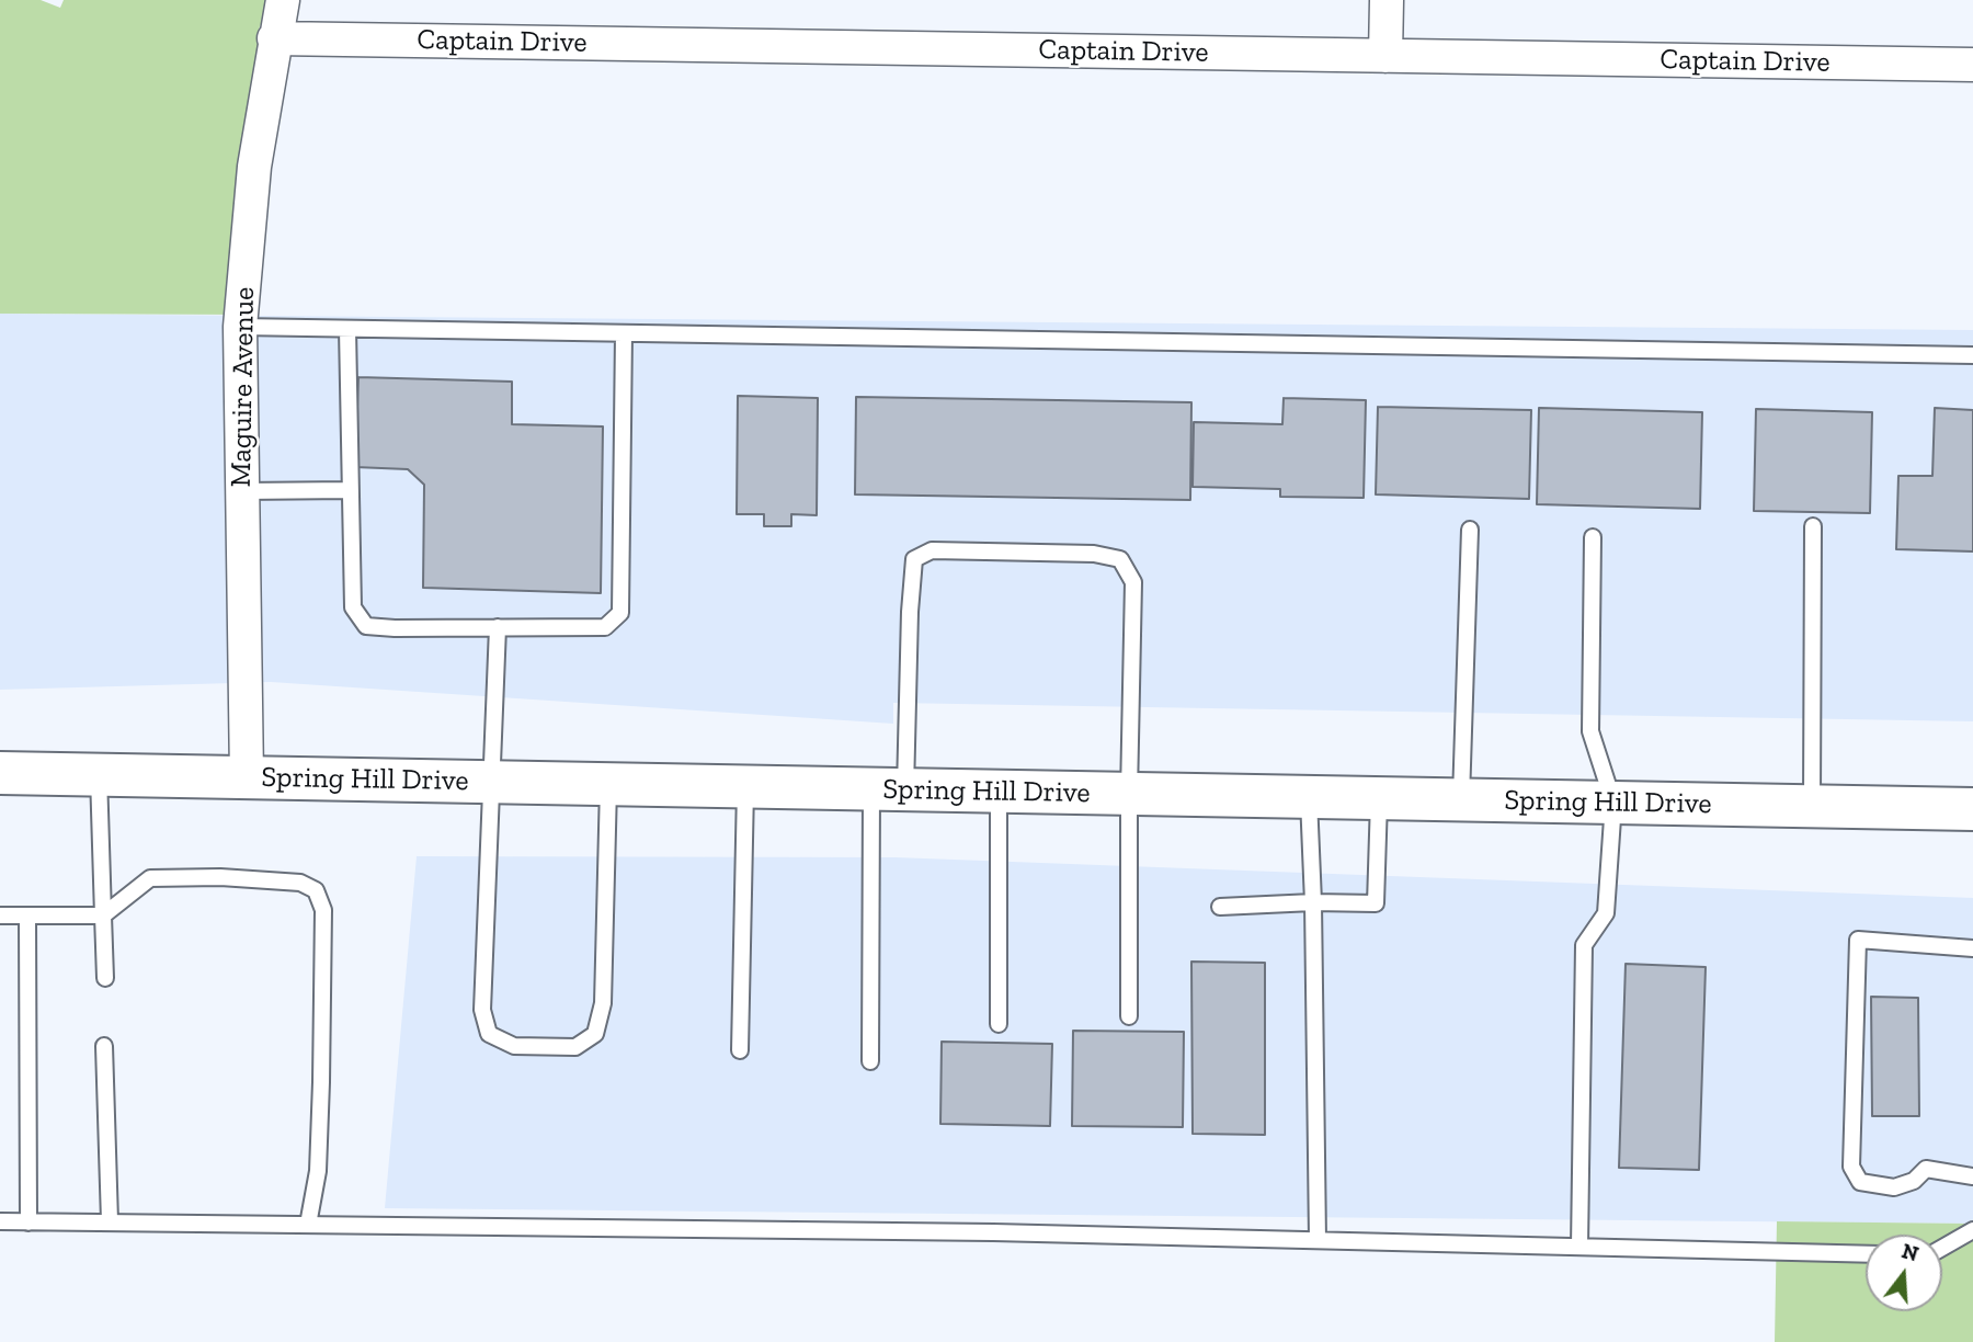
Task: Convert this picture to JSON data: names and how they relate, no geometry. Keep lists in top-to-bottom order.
{
  "streets": {
    "main road": ["Spring Hill Drive"],
    "street": ["Captain Drive", "Maguire Avenue"]
  },
  "crossings": [
    ["Captain Drive", "Maguire Avenue"],
    ["Maguire Avenue", "Spring Hill Drive"]
  ],
  "north": "top"
}
